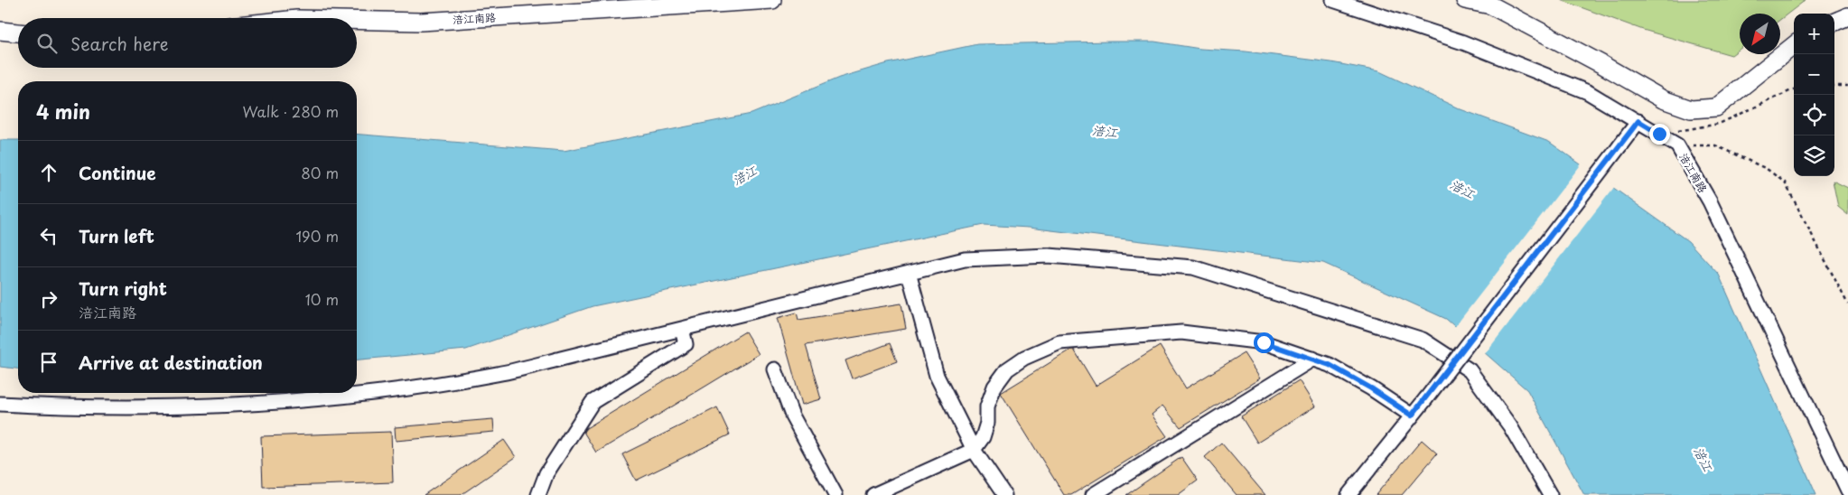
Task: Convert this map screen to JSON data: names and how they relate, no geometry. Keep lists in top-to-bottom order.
{
  "streets": {
    "main road": ["涪江南路"]
  },
  "water": ["涪江"],
  "north": "bottom left",
  "page": {
    "map_buttons": ["+", "−"],
    "search": "Search here",
    "heading": ["4 min", "Walk · 280 m"],
    "list": [
      ["Continue", "80 m"],
      ["Turn left", "190 m"],
      ["Turn right", "涪江南路", "10 m"],
      "Arrive at destination"
    ]
  }
}
